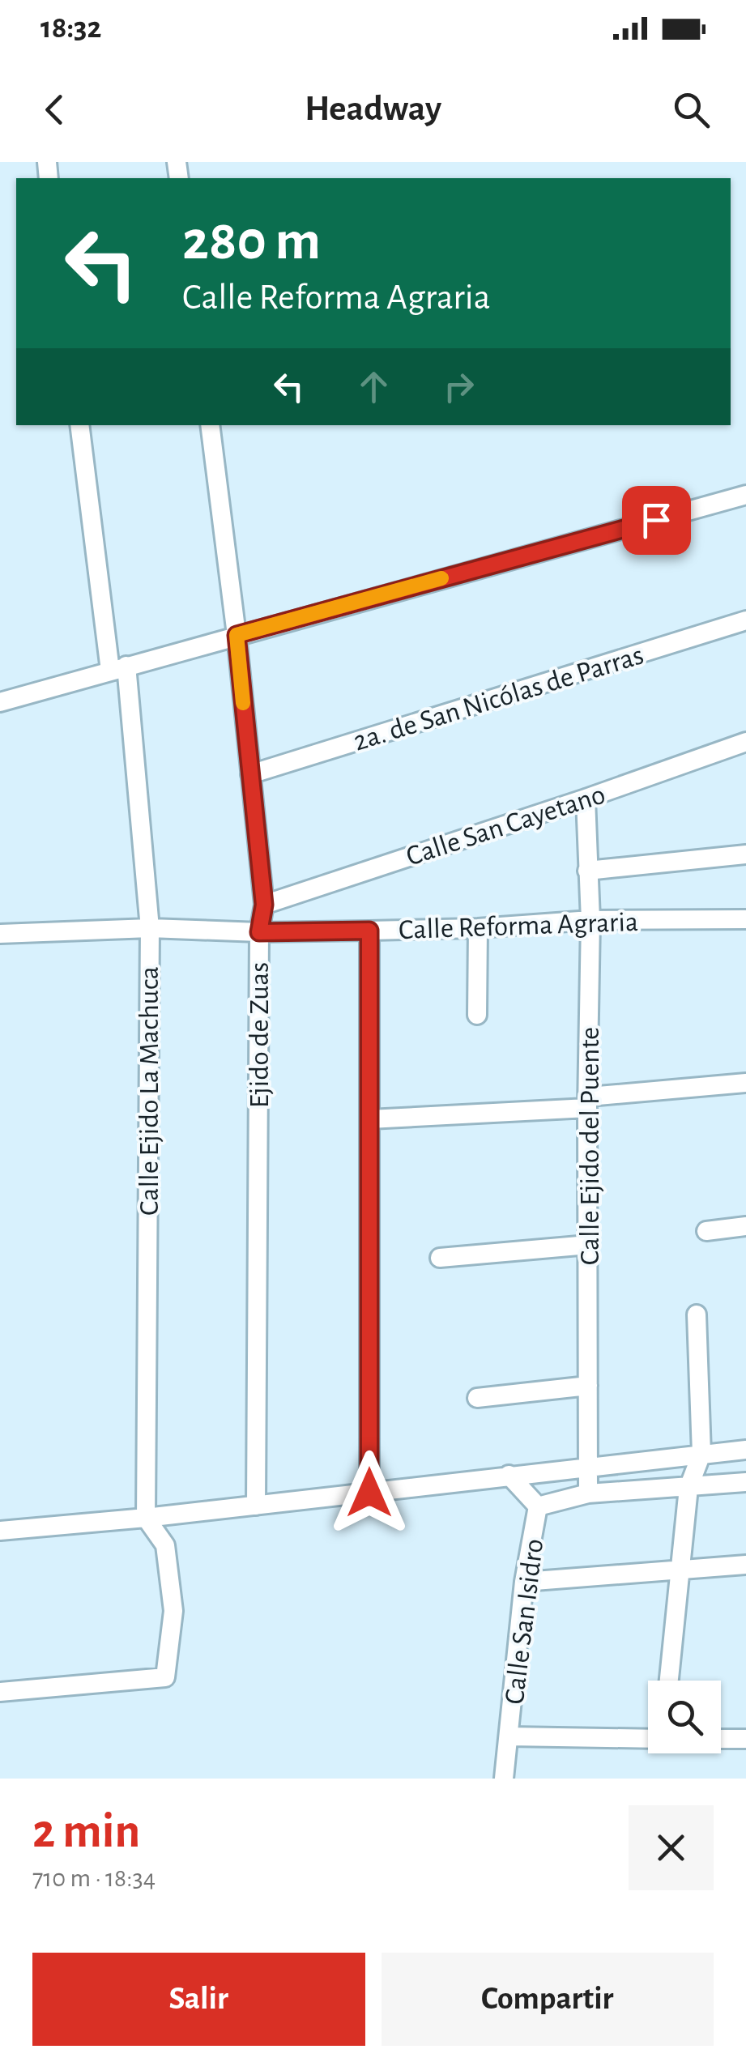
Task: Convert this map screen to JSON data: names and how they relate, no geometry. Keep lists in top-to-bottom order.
{
  "streets": {
    "street": [
      "2a. de San Nicólas de Parras",
      "Calle San Cayetano",
      "Calle Reforma Agraria",
      "Ejido de Zuas",
      "Calle Ejido La Machuca",
      "Calle Ejido del Puente",
      "Calle San Isidro"
    ]
  },
  "crossings": [
    ["2a. de San Nicólas de Parras", "Ejido de Zuas"],
    ["Calle San Cayetano", "Ejido de Zuas"],
    ["Calle San Cayetano", "Calle Ejido del Puente"],
    ["Calle Reforma Agraria", "Ejido de Zuas"],
    ["Calle Reforma Agraria", "Calle Ejido La Machuca"],
    ["Calle Reforma Agraria", "Calle Ejido del Puente"]
  ],
  "page": {
    "status": "18:32",
    "header": "Headway",
    "turn": ["280 m", "Calle Reforma Agraria"],
    "heading": ["2 min", "710 m · 18:34"],
    "buttons": ["Salir", "Compartir"]
  }
}
